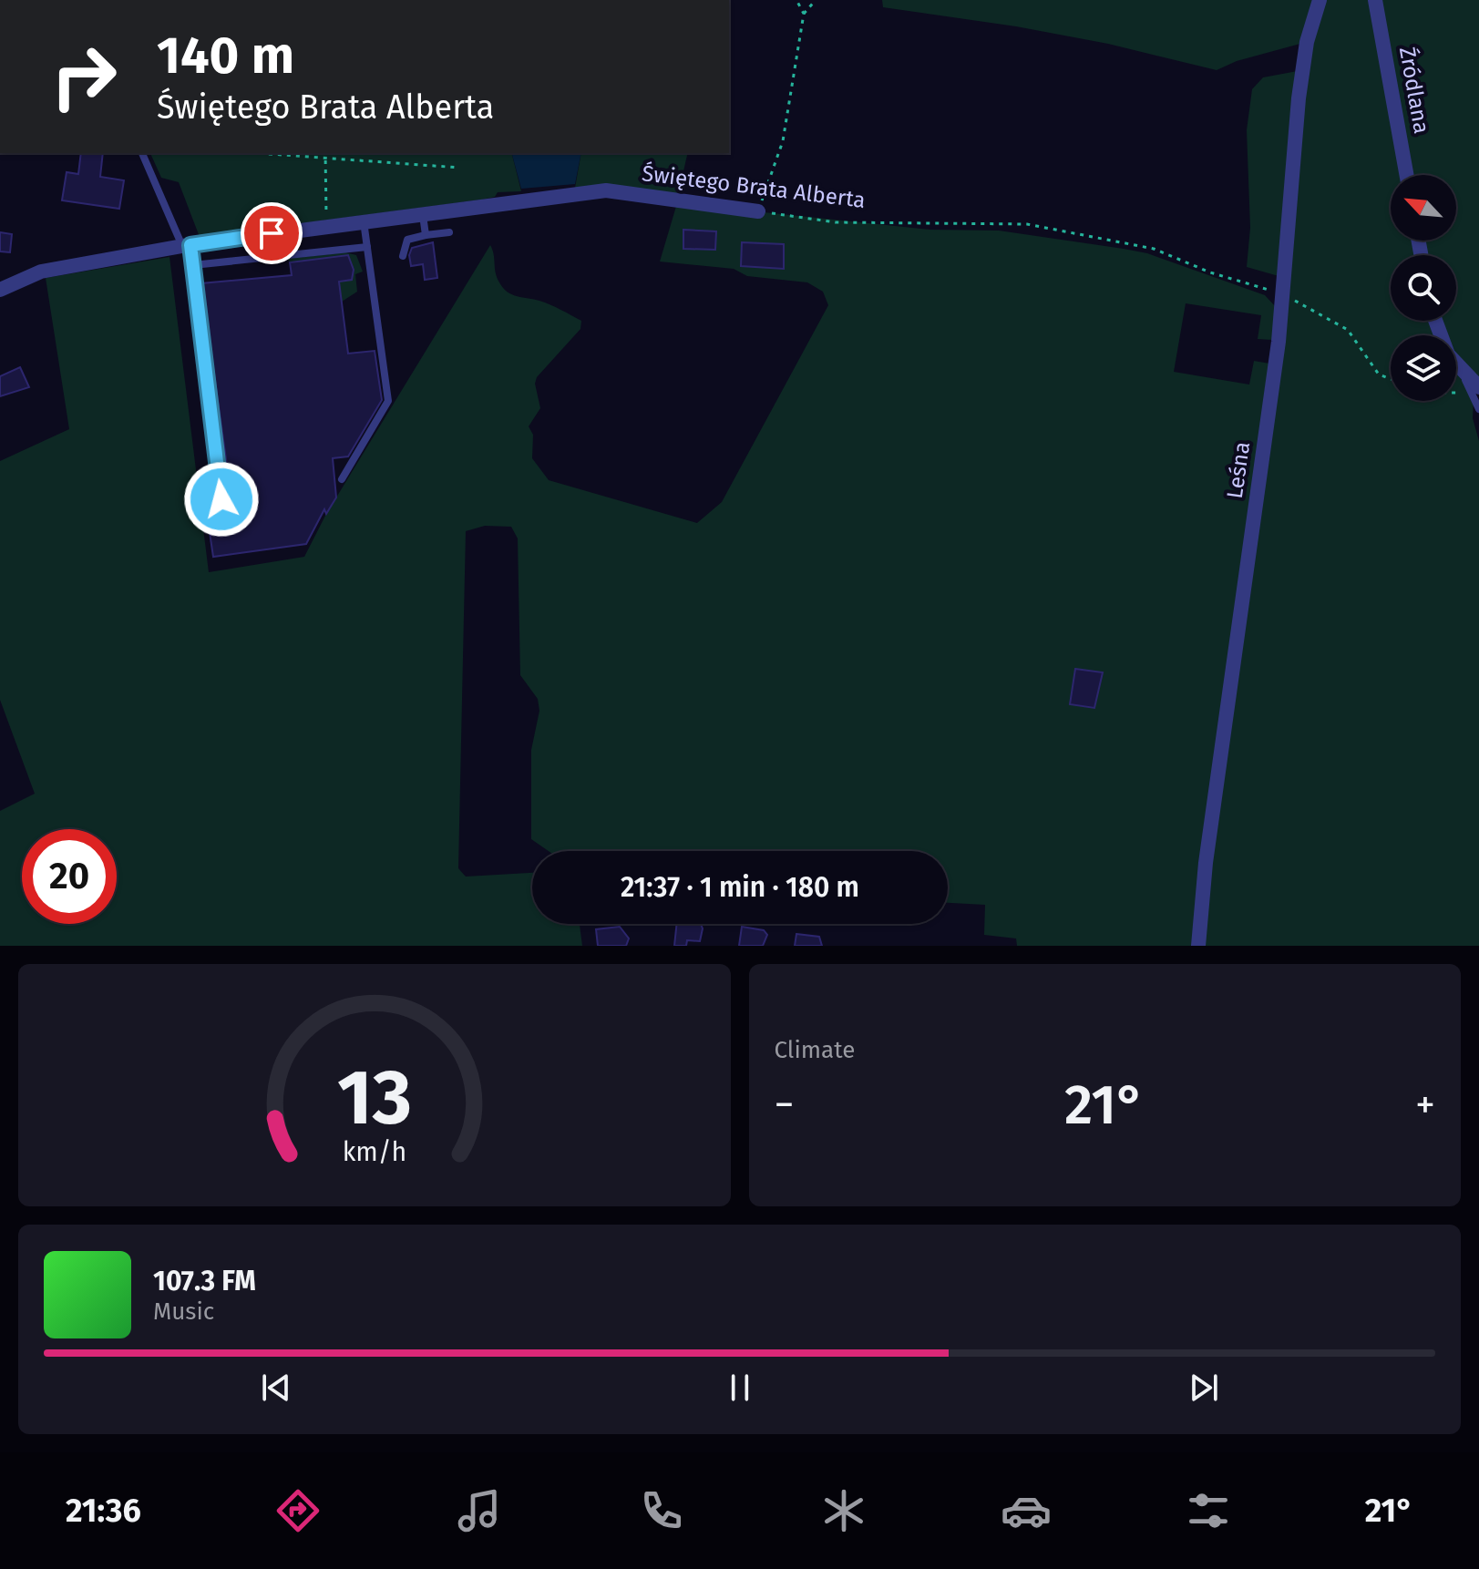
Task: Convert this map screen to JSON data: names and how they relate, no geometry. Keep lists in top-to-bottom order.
{
  "streets": {
    "street": ["Źródlana", "Świętego Brata Alberta", "Leśna"]
  },
  "crossings": [
    ["Świętego Brata Alberta", "Leśna"]
  ],
  "north": "top left",
  "page": {
    "turn": ["140 m", "Świętego Brata Alberta"],
    "limit": "20",
    "trip": "21:37 · 1 min · 180 m",
    "tile": "Climate",
    "heat": ["−", "21°", "+"],
    "song": ["107.3 FM", "Music"],
    "tabs": ["21:36", "21°"],
    "gauge": ["13", "km/h"]
  }
}
